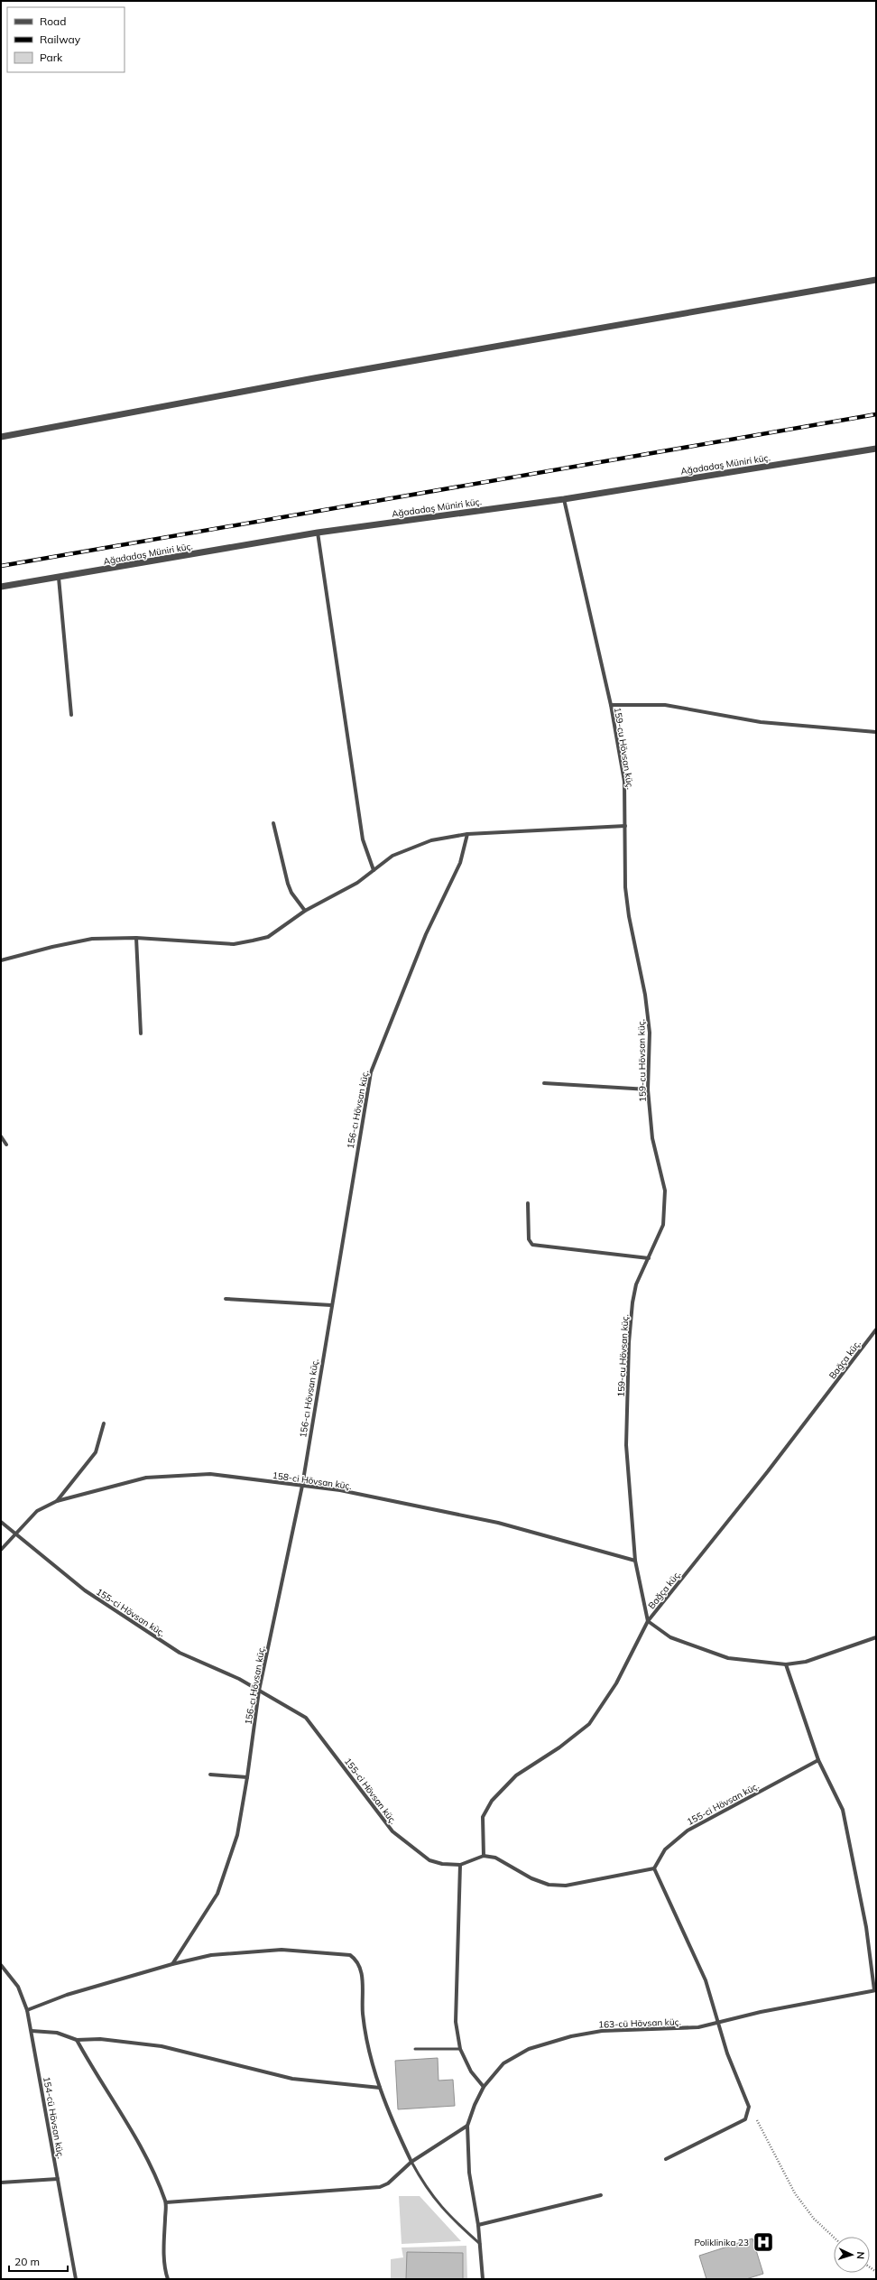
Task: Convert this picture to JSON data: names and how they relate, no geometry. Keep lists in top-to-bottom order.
{
  "streets": {
    "street": [
      "Ağadadaş Müniri küç.",
      "159-cu Hövsan küç.",
      "156-cı Hövsan küç.",
      "Bağça küç.",
      "158-ci Hövsan küç.",
      "155-ci Hövsan küç.",
      "163-cü Hövsan küç.",
      "154-cü Hövsan küç."
    ]
  },
  "crossings": [
    ["Ağadadaş Müniri küç.", "159-cu Hövsan küç."],
    ["159-cu Hövsan küç.", "Bağça küç."],
    ["159-cu Hövsan küç.", "158-ci Hövsan küç."],
    ["156-cı Hövsan küç.", "158-ci Hövsan küç."],
    ["156-cı Hövsan küç.", "155-ci Hövsan küç."],
    ["Bağça küç.", "155-ci Hövsan küç."],
    ["158-ci Hövsan küç.", "155-ci Hövsan küç."]
  ],
  "places": {
    "hospital": ["Poliklinika 23"]
  },
  "legend": ["Road", "Railway", "Park"],
  "scale_bar": "20 m",
  "north": "right"
}
